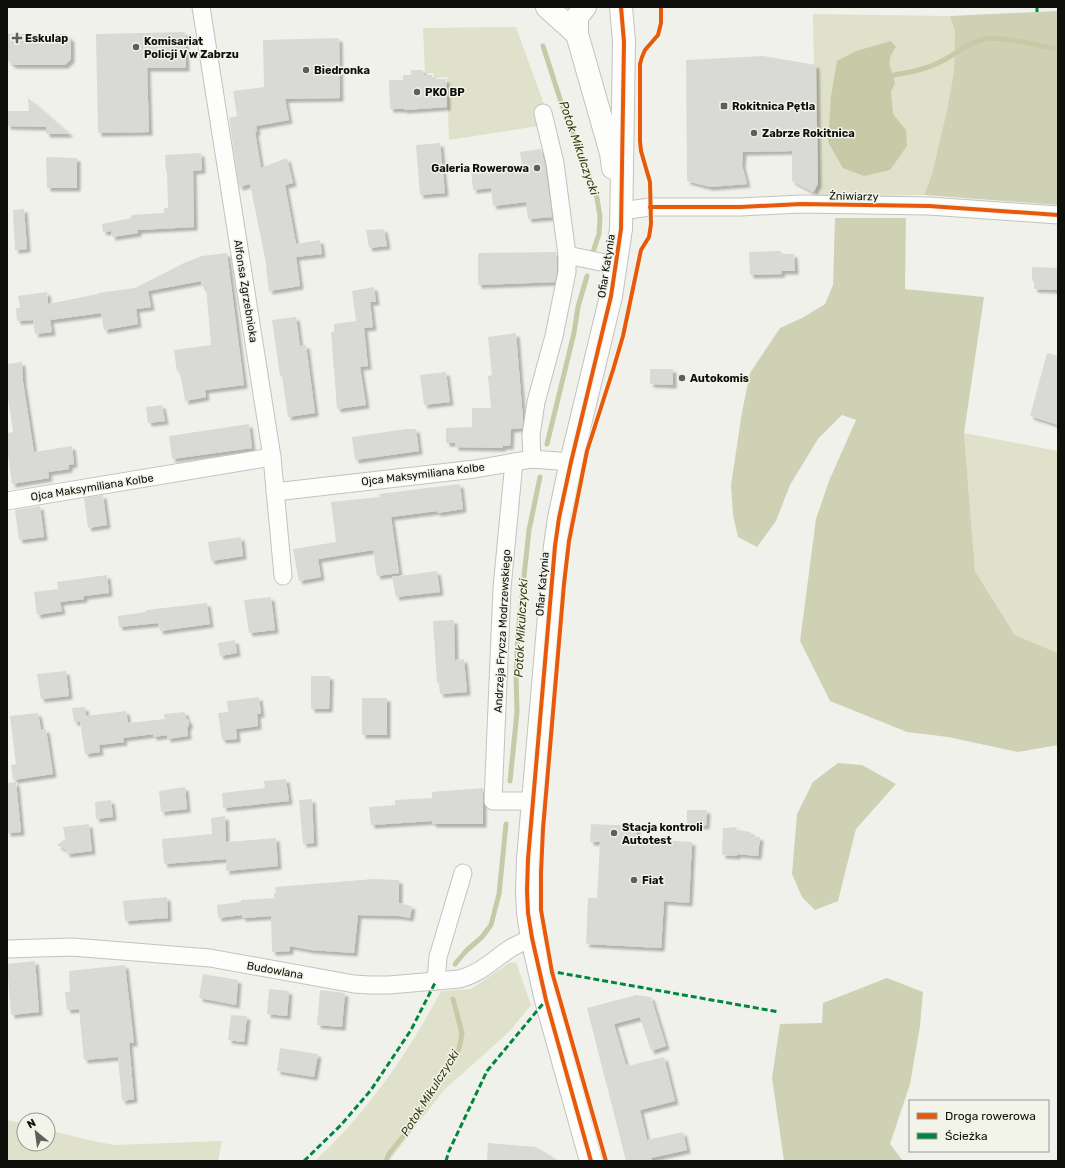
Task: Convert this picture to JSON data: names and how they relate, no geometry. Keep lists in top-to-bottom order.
{
  "streets": {
    "street": [
      "Żniwiarzy",
      "Ofiar Katynia",
      "Alfonsa Zgrzebnioka",
      "Ojca Maksymiliana Kolbe",
      "Andrzeja Frycza Modrzewskiego",
      "Budowlana"
    ]
  },
  "crossings": [
    ["Żniwiarzy", "Ofiar Katynia"],
    ["Ofiar Katynia", "Ojca Maksymiliana Kolbe"],
    ["Ofiar Katynia", "Andrzeja Frycza Modrzewskiego"],
    ["Ofiar Katynia", "Budowlana"],
    ["Alfonsa Zgrzebnioka", "Ojca Maksymiliana Kolbe"],
    ["Ojca Maksymiliana Kolbe", "Andrzeja Frycza Modrzewskiego"]
  ],
  "water": ["Potok Mikulczycki"],
  "places": {
    "health": ["Eskulap"],
    "other": [
      "Komisariat Policji V w Zabrzu",
      "Biedronka",
      "PKO BP",
      "Zabrze Rokitnica",
      "Galeria Rowerowa",
      "Autokomis",
      "Stacja kontroli Autotest",
      "Fiat"
    ],
    "transit": ["Rokitnica Pętla"]
  },
  "legend": ["Droga rowerowa", "Ścieżka"],
  "north": "top left"
}
